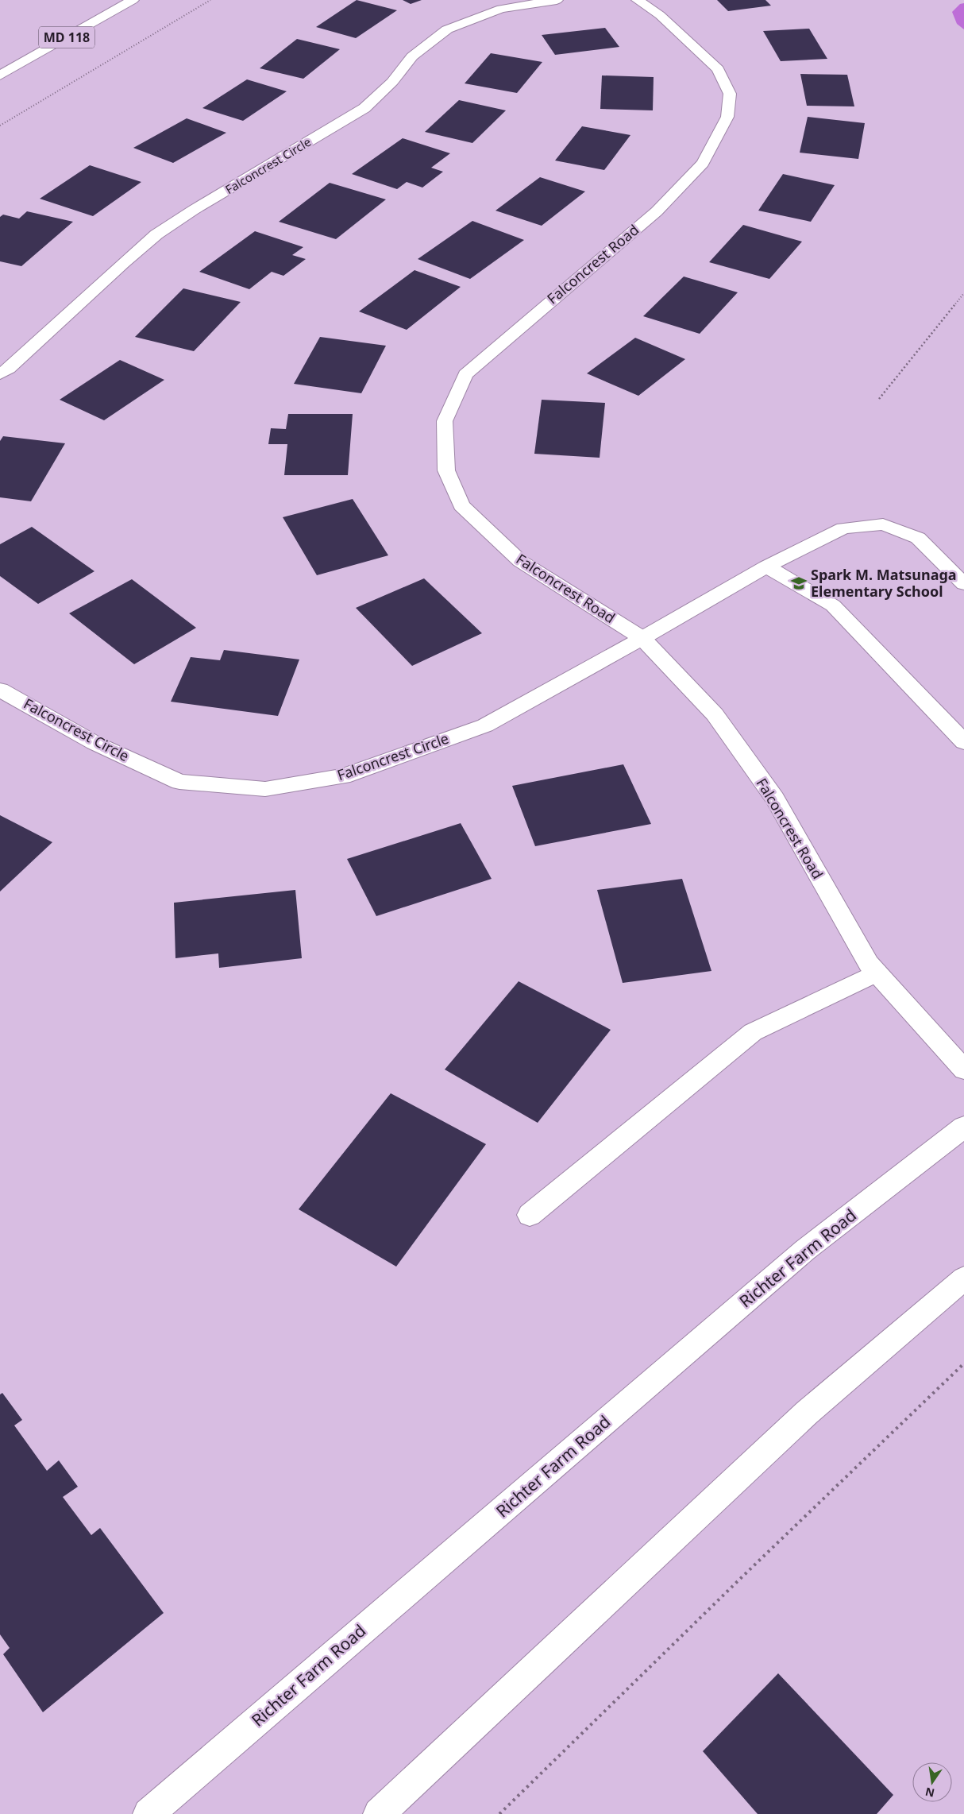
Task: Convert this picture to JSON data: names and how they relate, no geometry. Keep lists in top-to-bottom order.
{
  "streets": {
    "street": [
      "MD 118",
      "Falconcrest Circle",
      "Falconcrest Road",
      "Richter Farm Road"
    ]
  },
  "crossings": [
    ["Falconcrest Circle", "Falconcrest Road"]
  ],
  "places": {
    "school or university": ["Spark M. Matsunaga Elementary School"]
  },
  "north": "bottom"
}
